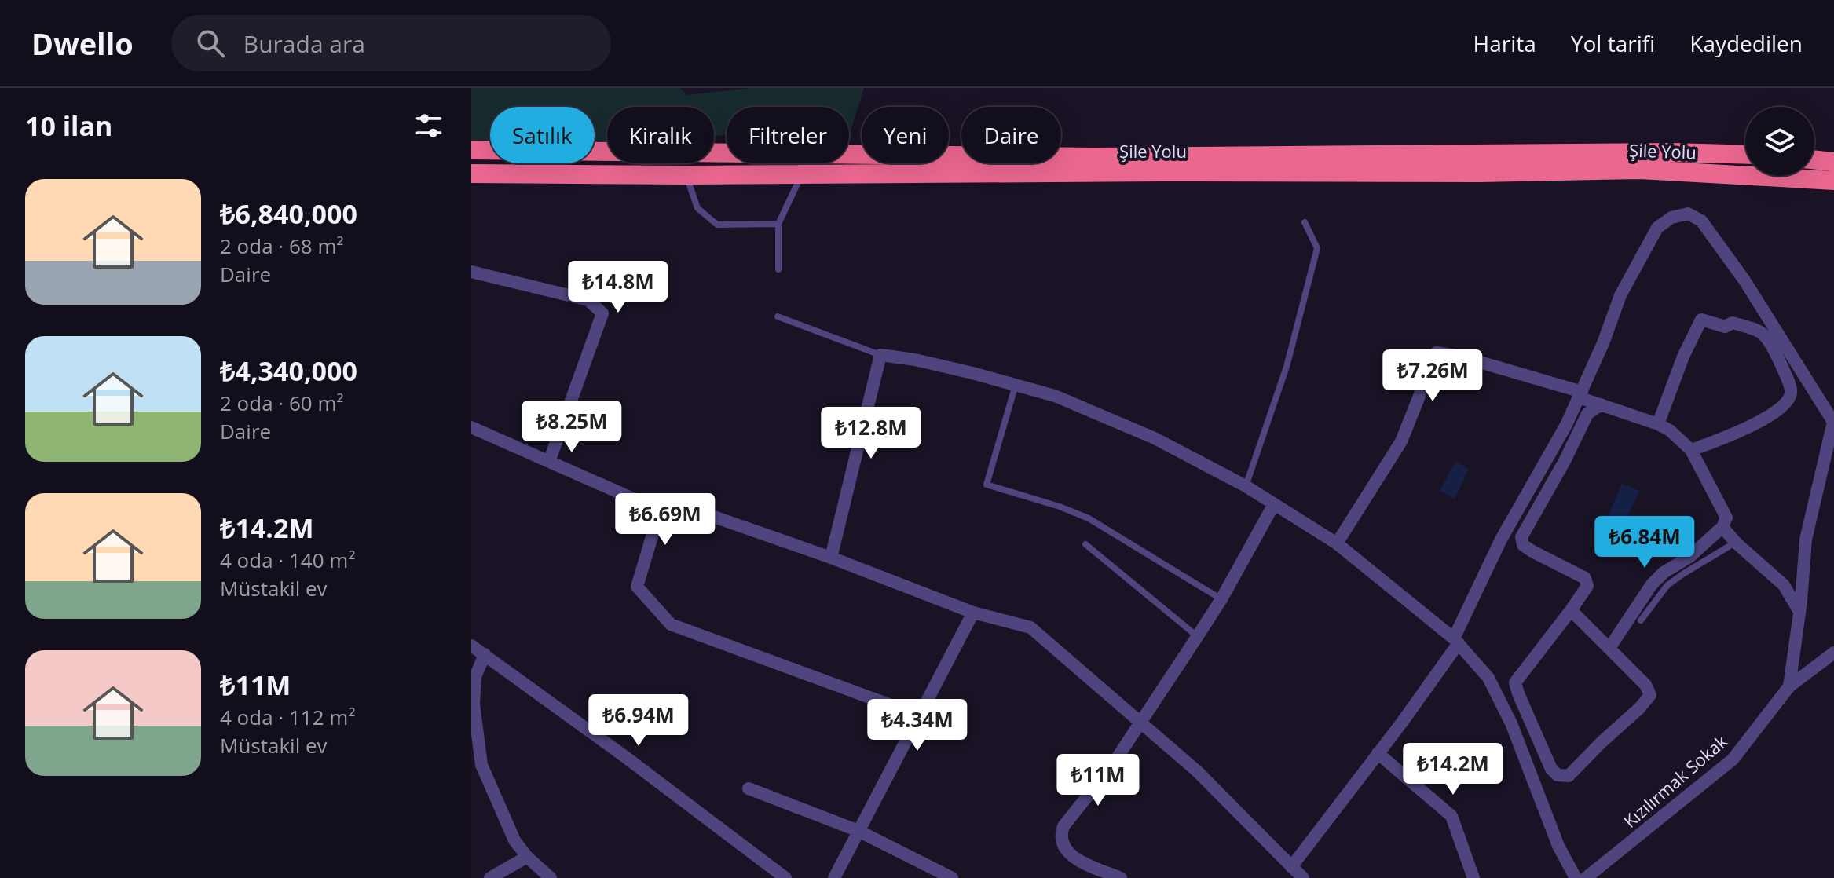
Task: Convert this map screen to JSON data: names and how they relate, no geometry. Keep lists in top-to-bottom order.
{
  "streets": {
    "highway": ["Şile Yolu"],
    "street": ["Kızılırmak Sokak"]
  },
  "page": {
    "header": "Dwello",
    "search": "Burada ara",
    "nav": ["Harita", "Yol tarifi", "Kaydedilen"],
    "heading": "10 ilan",
    "chip": [
      "Satılık",
      "Kiralık",
      "Filtreler",
      "Yeni",
      "Daire"
    ],
    "list": [
      {
        "name": "₺6,840,000",
        "note": "2 oda · 68 m² · Daire"
      },
      {
        "name": "₺4,340,000",
        "note": "2 oda · 60 m² · Daire"
      },
      {
        "name": "₺14.2M",
        "note": "4 oda · 140 m² · Müstakil ev"
      },
      {
        "name": "₺11M",
        "note": "4 oda · 112 m² · Müstakil ev"
      }
    ],
    "price": [
      "₺14.8M",
      "₺7.26M",
      "₺8.25M",
      "₺12.8M",
      "₺6.69M",
      "₺6.84M",
      "₺6.94M",
      "₺4.34M",
      "₺14.2M",
      "₺11M"
    ]
  }
}
